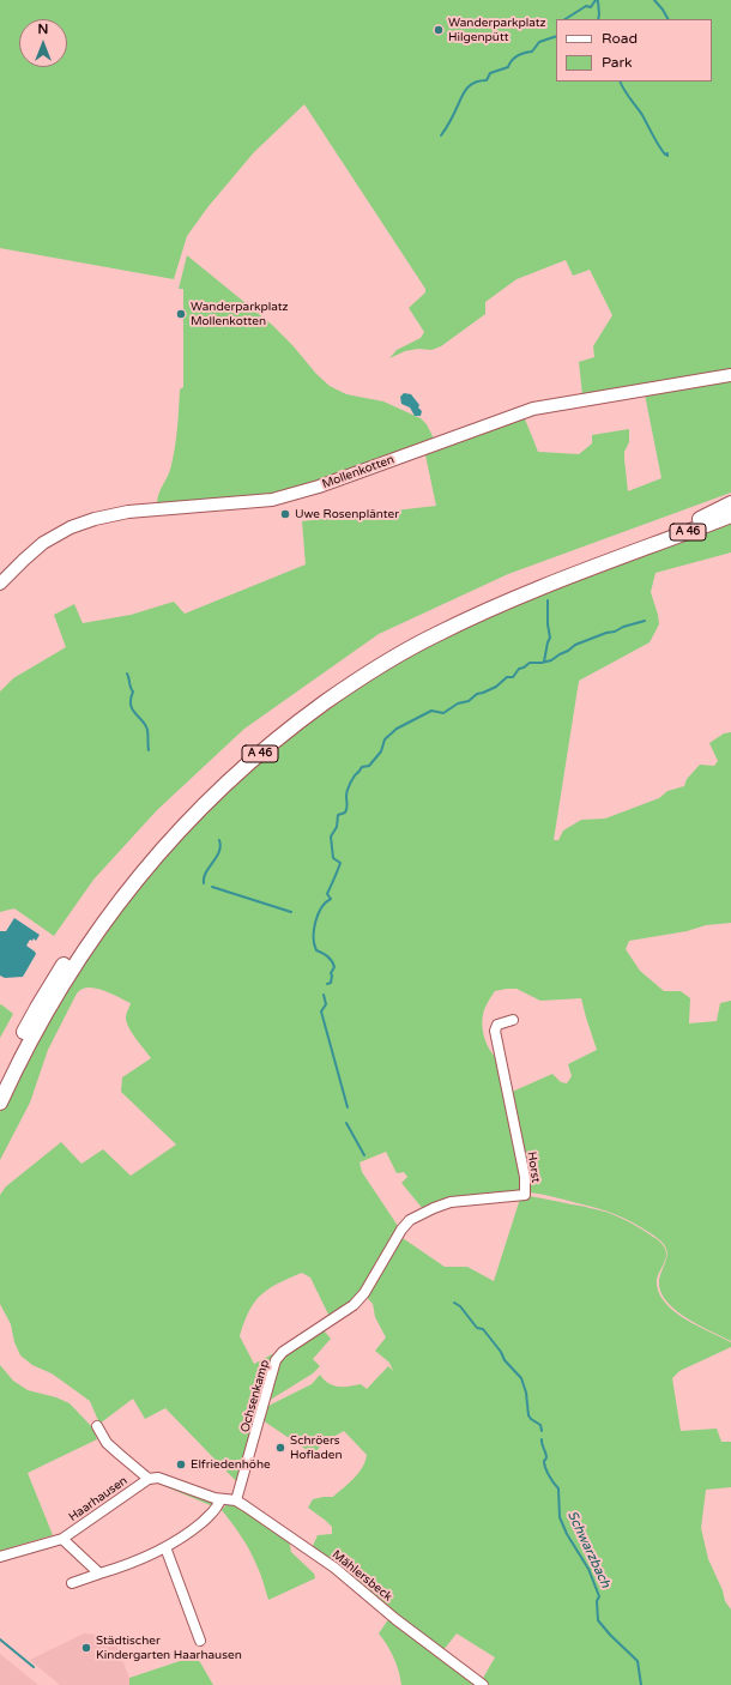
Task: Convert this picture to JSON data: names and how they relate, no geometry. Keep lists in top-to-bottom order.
{
  "streets": {
    "highway": ["A 46"],
    "main road": ["Mollenkotten"],
    "street": [
      "Horst",
      "Ochsenkamp",
      "Haarhausen",
      "Mählersbeck"
    ]
  },
  "crossings": [
    ["Horst", "Ochsenkamp"],
    ["Ochsenkamp", "Mählersbeck"],
    ["Haarhausen", "Mählersbeck"]
  ],
  "water": ["Schwarzbach"],
  "places": [
    "Wanderparkplatz Hilgenpütt",
    "Wanderparkplatz Mollenkotten",
    "Uwe Rosenplänter",
    "Schröers Hofladen",
    "Elfriedenhöhe",
    "Städtischer Kindergarten Haarhausen"
  ],
  "legend": ["Road", "Park"],
  "north": "top"
}
